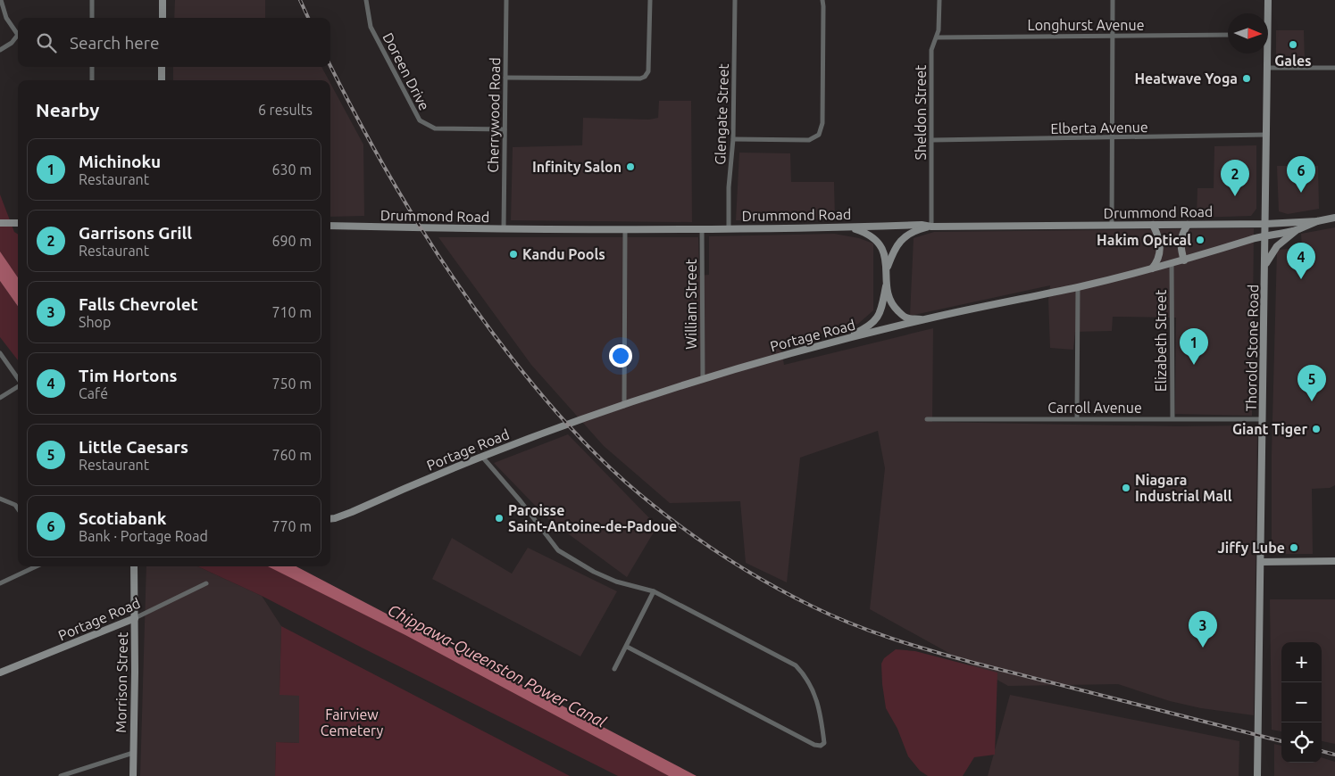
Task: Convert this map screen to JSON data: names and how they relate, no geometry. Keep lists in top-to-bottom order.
{
  "streets": {
    "main road": [
      "Drummond Road",
      "Portage Road",
      "Thorold Stone Road",
      "Morrison Street"
    ],
    "street": [
      "Longhurst Avenue",
      "Doreen Drive",
      "Sheldon Street",
      "Glengate Street",
      "Cherrywood Road",
      "Elberta Avenue",
      "William Street",
      "Elizabeth Street",
      "Carroll Avenue"
    ]
  },
  "crossings": [
    ["Longhurst Avenue", "Sheldon Street"],
    ["Doreen Drive", "Cherrywood Road"],
    ["Sheldon Street", "Elberta Avenue"],
    ["Sheldon Street", "Drummond Road"],
    ["Glengate Street", "Drummond Road"],
    ["Cherrywood Road", "Drummond Road"],
    ["Elberta Avenue", "Thorold Stone Road"],
    ["Drummond Road", "William Street"],
    ["Drummond Road", "Portage Road"],
    ["Drummond Road", "Thorold Stone Road"],
    ["William Street", "Portage Road"],
    ["Portage Road", "Elizabeth Street"],
    ["Portage Road", "Thorold Stone Road"],
    ["Portage Road", "Morrison Street"],
    ["Elizabeth Street", "Carroll Avenue"],
    ["Thorold Stone Road", "Carroll Avenue"]
  ],
  "water": ["Chippawa-Queenston Power Canal"],
  "parks": ["Fairview Cemetery"],
  "places": [
    "Gales",
    "Heatwave Yoga",
    "Infinity Salon",
    "Hakim Optical",
    "Kandu Pools",
    "Giant Tiger",
    "Niagara Industrial Mall",
    "Paroisse Saint-Antoine-de-Padoue",
    "Jiffy Lube"
  ],
  "north": "right",
  "page": {
    "search": "Search here",
    "heading": ["Nearby", "6 results"],
    "list": [
      {
        "mark": "1",
        "name": "Michinoku",
        "note": "Restaurant",
        "value": "630 m"
      },
      {
        "mark": "2",
        "name": "Garrisons Grill",
        "note": "Restaurant",
        "value": "690 m"
      },
      {
        "mark": "3",
        "name": "Falls Chevrolet",
        "note": "Shop",
        "value": "710 m"
      },
      {
        "mark": "4",
        "name": "Tim Hortons",
        "note": "Café",
        "value": "750 m"
      },
      {
        "mark": "5",
        "name": "Little Caesars",
        "note": "Restaurant",
        "value": "760 m"
      },
      {
        "mark": "6",
        "name": "Scotiabank",
        "note": "Bank · Portage Road",
        "value": "770 m"
      }
    ],
    "pins": [
      "6",
      "2",
      "4",
      "1",
      "5",
      "3"
    ],
    "map_buttons": ["+", "−"]
  }
}
